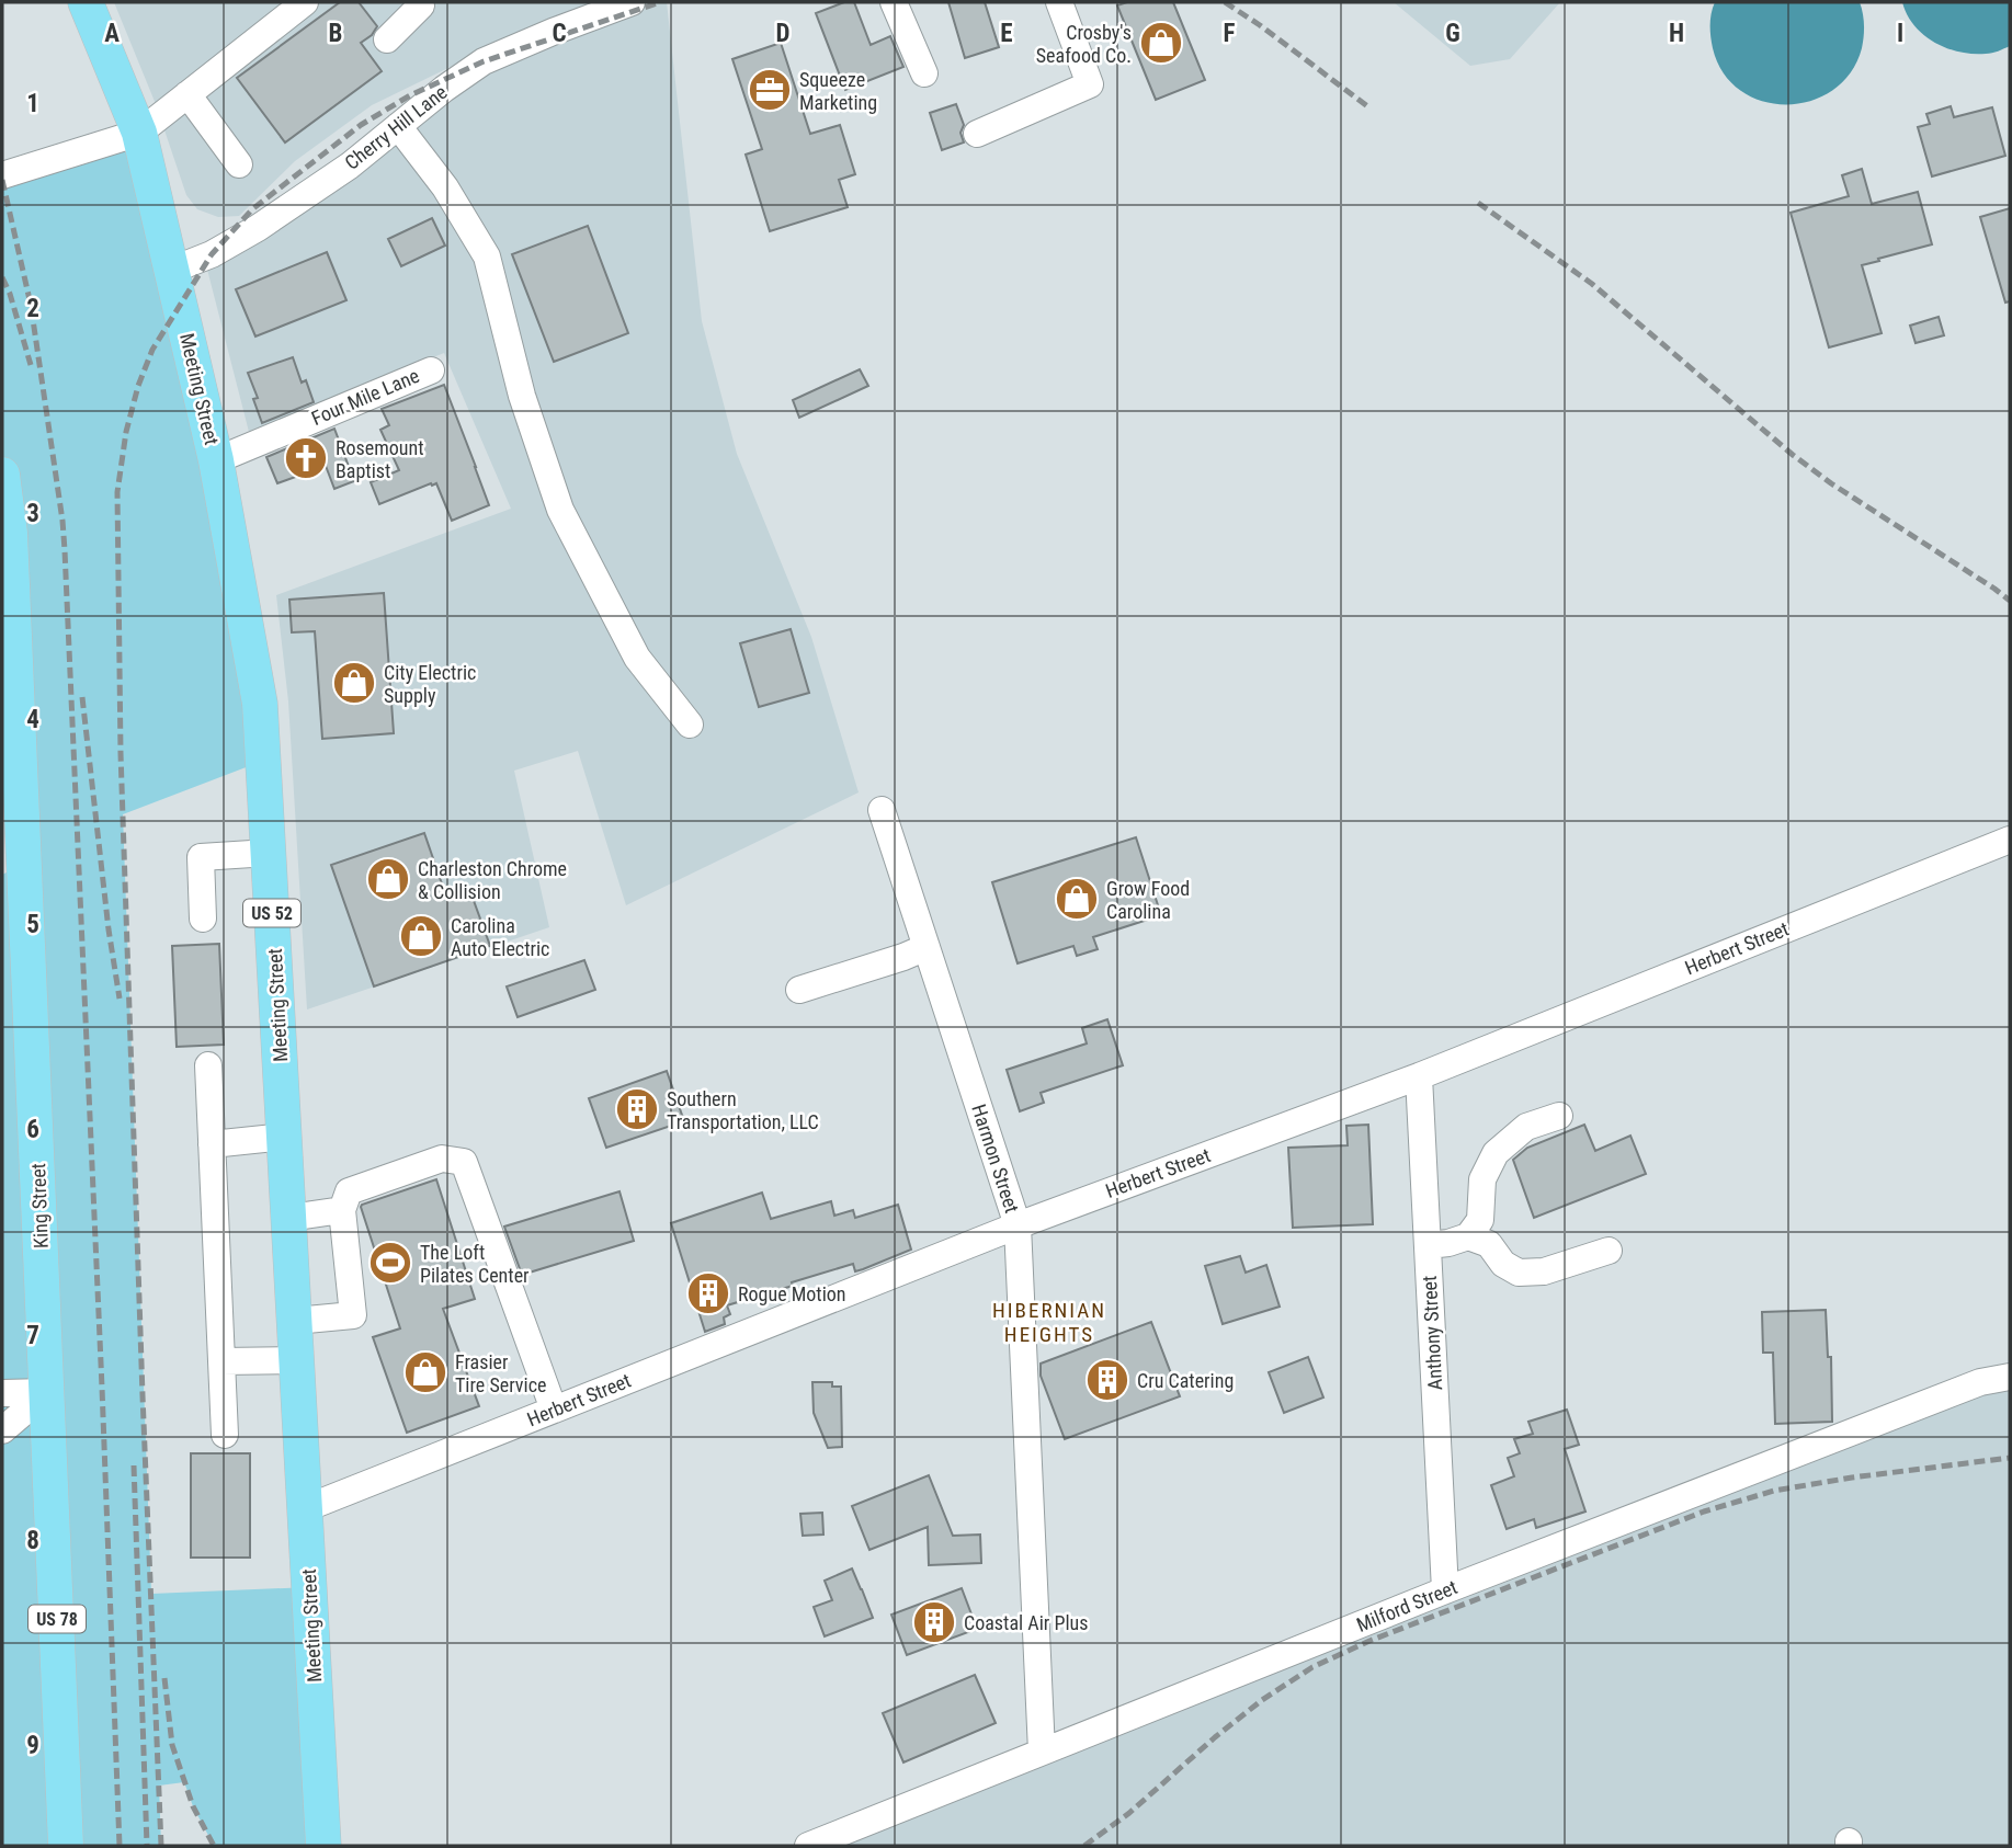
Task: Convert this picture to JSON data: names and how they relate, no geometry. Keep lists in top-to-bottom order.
{
  "streets": {
    "main road": [
      "Meeting Street",
      "US 52",
      "King Street",
      "US 78"
    ],
    "street": [
      "Cherry Hill Lane",
      "Four Mile Lane",
      "Herbert Street",
      "Harmon Street",
      "Anthony Street",
      "Milford Street"
    ]
  },
  "crossings": [
    ["Cherry Hill Lane", "Meeting Street"],
    ["Meeting Street", "Four Mile Lane"],
    ["Meeting Street", "Herbert Street"],
    ["Herbert Street", "Harmon Street"],
    ["Herbert Street", "Anthony Street"],
    ["Harmon Street", "Milford Street"],
    ["Anthony Street", "Milford Street"]
  ],
  "districts": ["HIBERNIAN HEIGHTS"],
  "places": {
    "shop": [
      "Crosby's Seafood Co.",
      "City Electric Supply",
      "Charleston Chrome & Collision",
      "Grow Food Carolina",
      "Carolina Auto Electric",
      "Frasier Tire Service"
    ],
    "office": ["Squeeze Marketing"],
    "church": ["Rosemount Baptist"],
    "building": [
      "Southern Transportation, LLC",
      "Rogue Motion",
      "Cru Catering",
      "Coastal Air Plus"
    ],
    "sports": ["The Loft Pilates Center"]
  },
  "grid": {
    "columns": [
      "A",
      "B",
      "C",
      "D",
      "E",
      "F",
      "G",
      "H",
      "I"
    ],
    "rows": [
      "1",
      "2",
      "3",
      "4",
      "5",
      "6",
      "7",
      "8",
      "9"
    ]
  }
}
